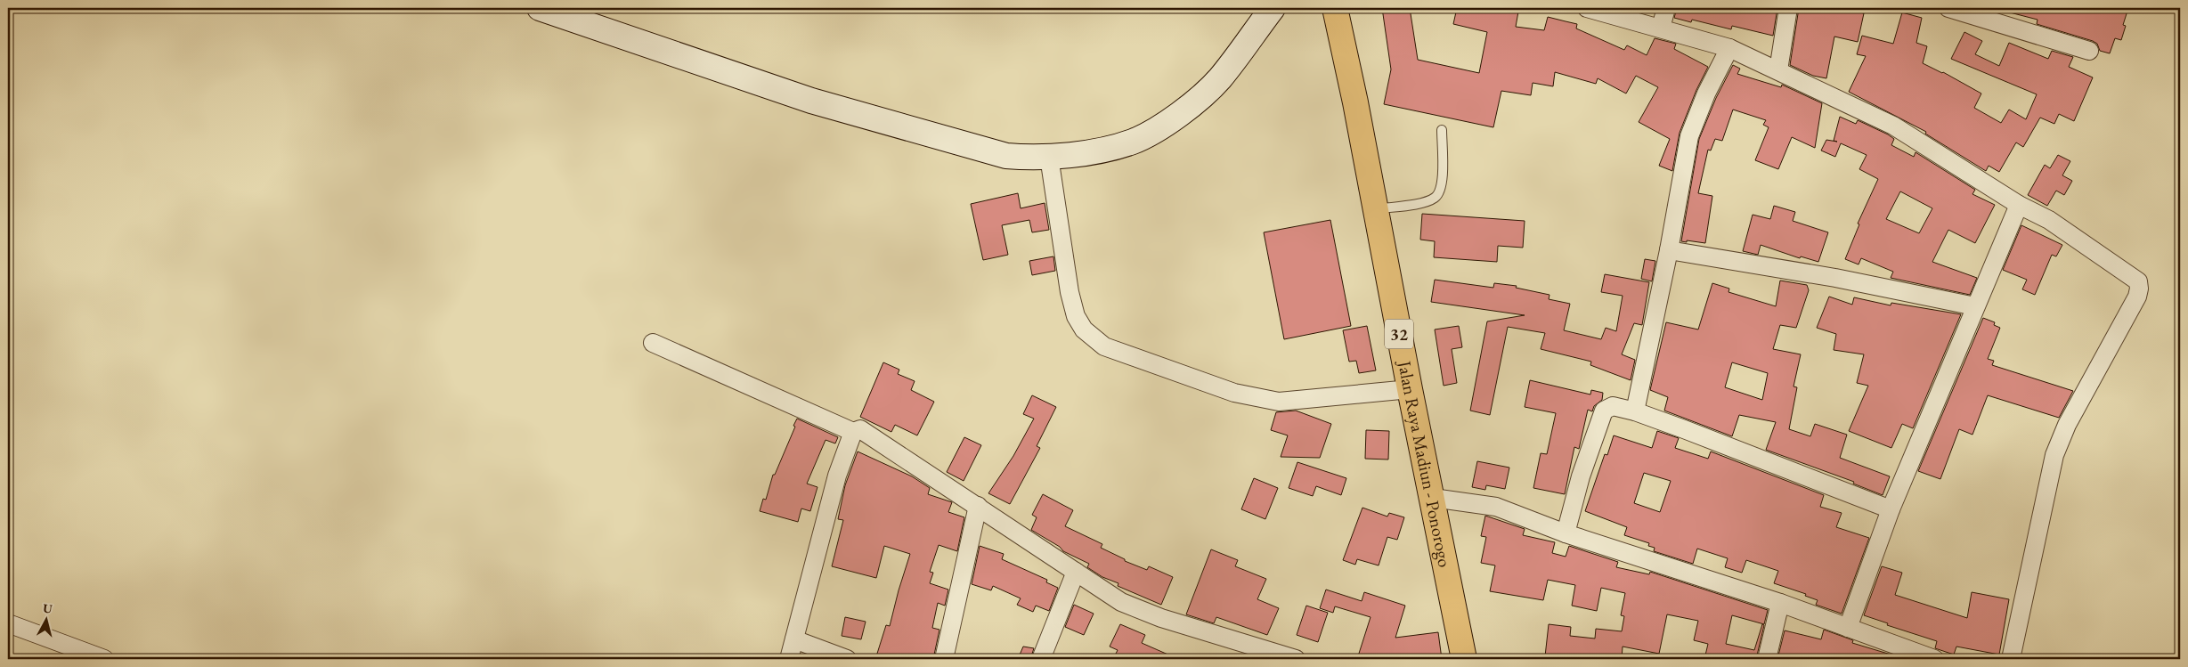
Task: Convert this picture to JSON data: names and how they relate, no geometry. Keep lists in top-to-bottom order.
{
  "streets": {
    "highway": ["32", "Jalan Raya Madiun - Ponorogo"]
  },
  "north": "top"
}
